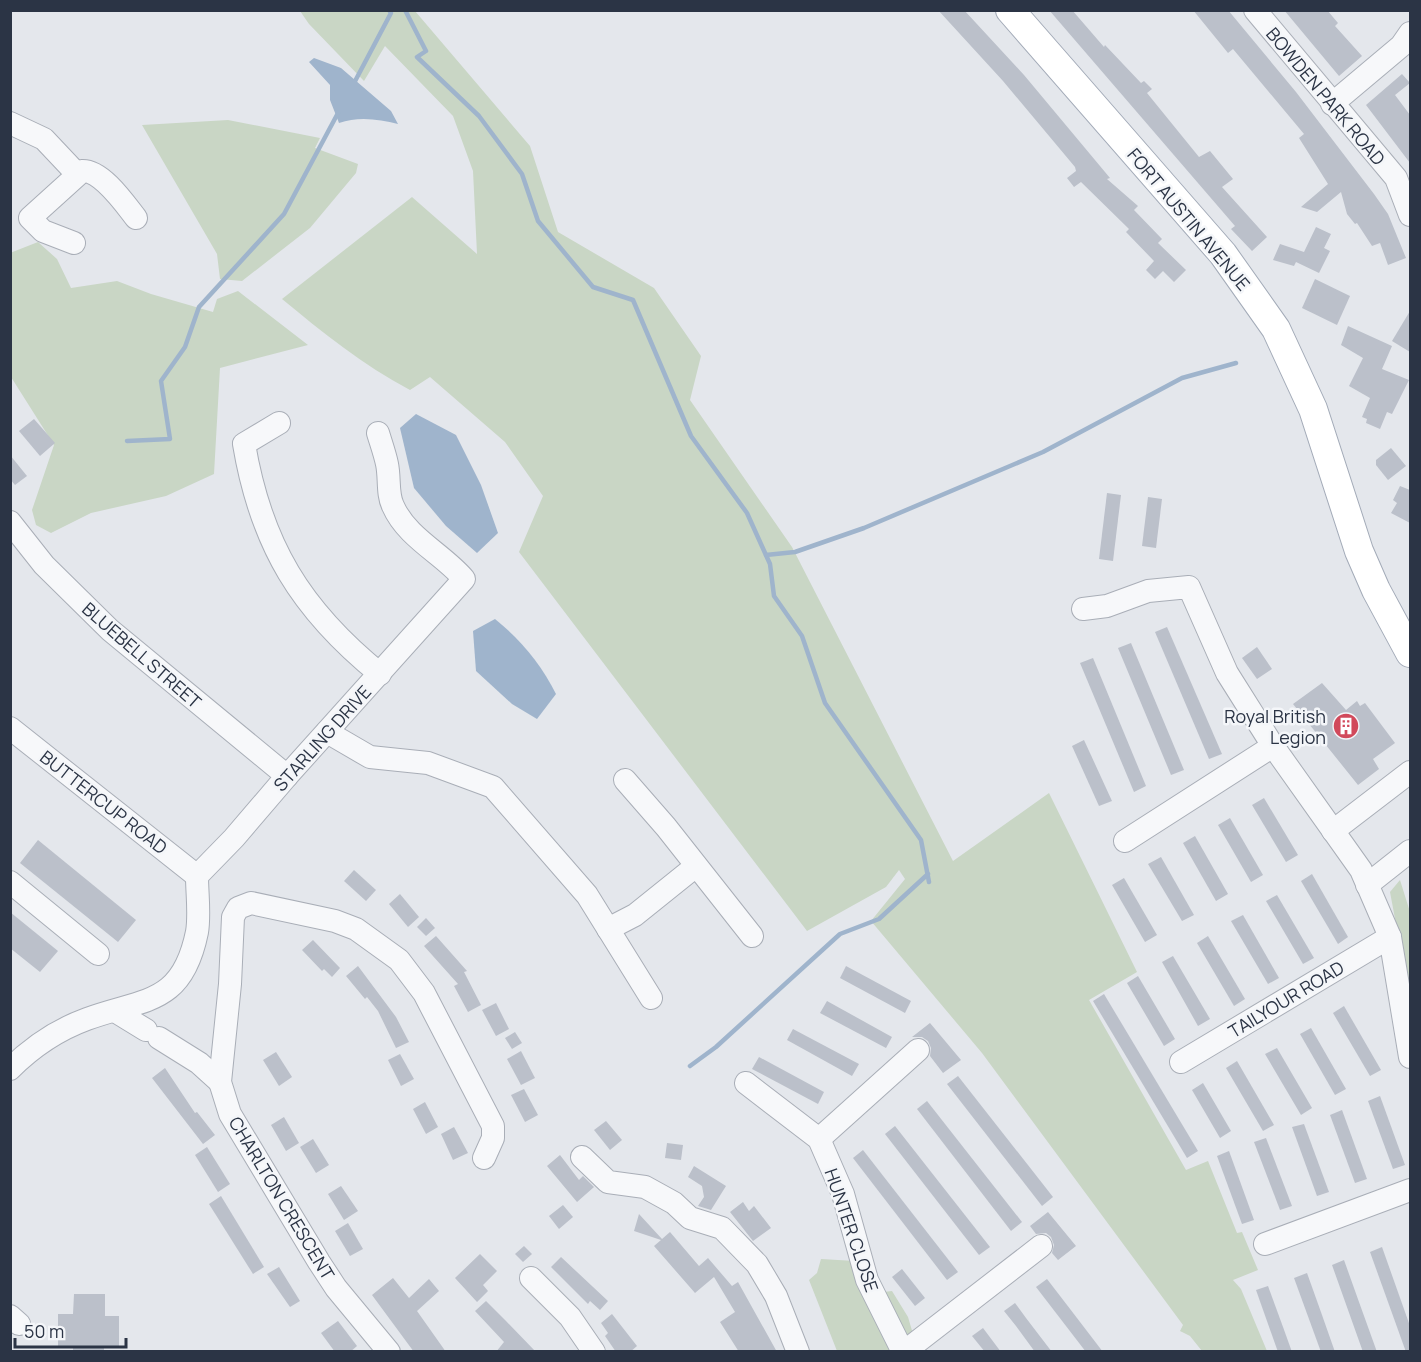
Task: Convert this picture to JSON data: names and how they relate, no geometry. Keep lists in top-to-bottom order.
{
  "streets": {
    "main road": ["FORT AUSTIN AVENUE"],
    "street": [
      "BOWDEN PARK ROAD",
      "BLUEBELL STREET",
      "STARLING DRIVE",
      "BUTTERCUP ROAD",
      "TAILYOUR ROAD",
      "CHARLTON CRESCENT",
      "HUNTER CLOSE"
    ]
  },
  "crossings": [
    ["BLUEBELL STREET", "STARLING DRIVE"],
    ["STARLING DRIVE", "BUTTERCUP ROAD"]
  ],
  "places": {
    "building": ["Royal British Legion"]
  },
  "scale_bar": "50 m"
}
